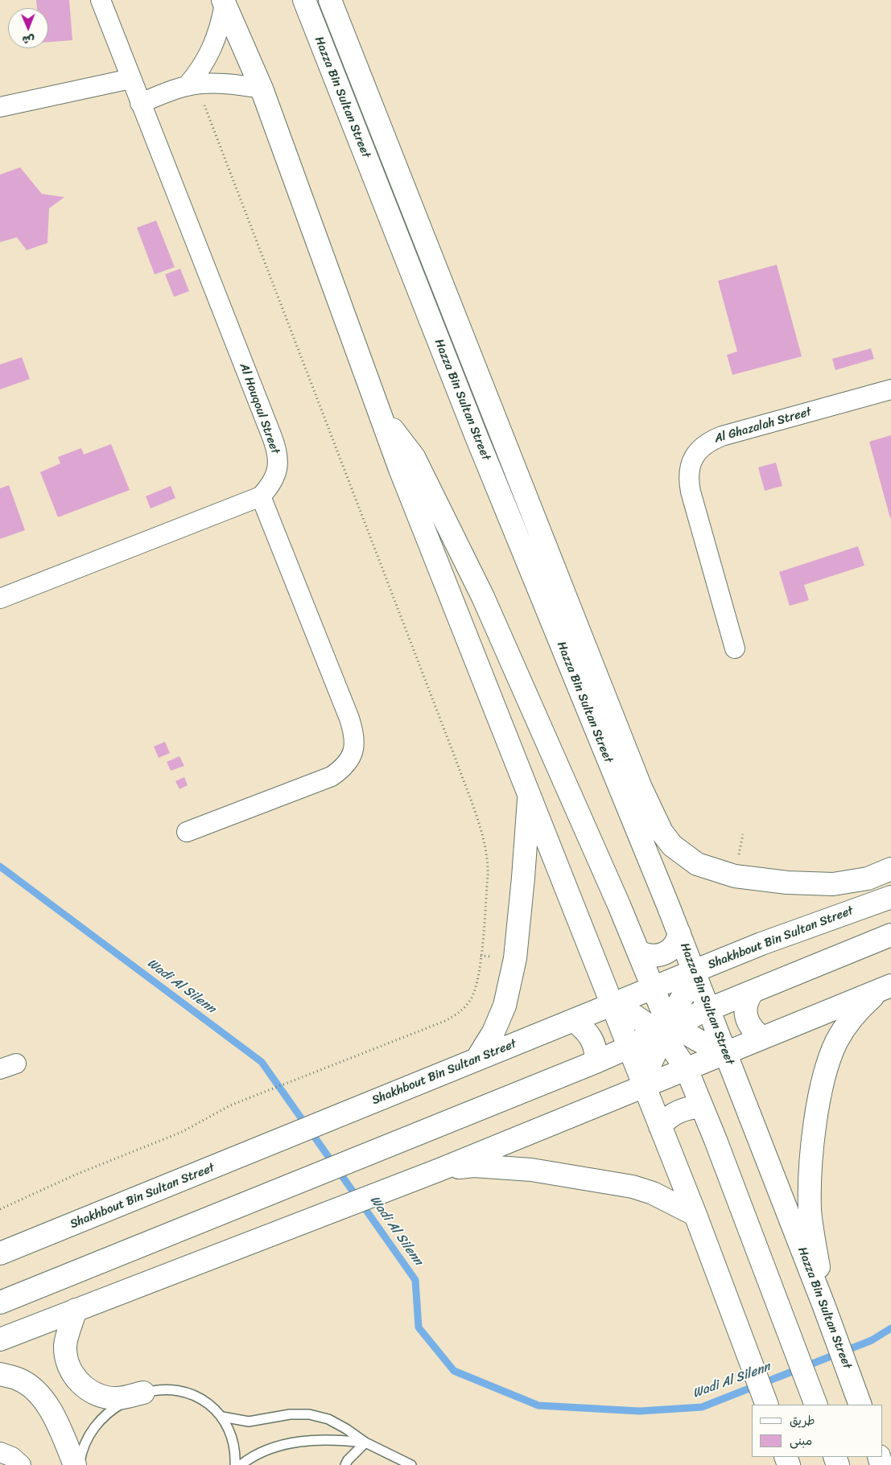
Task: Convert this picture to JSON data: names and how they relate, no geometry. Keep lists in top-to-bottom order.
{
  "streets": {
    "main road": ["Hazza Bin Sultan Street", "Shakhbout Bin Sultan Street"],
    "street": ["Al Houqoul Street", "Al Ghazalah Street"]
  },
  "crossings": [
    ["Hazza Bin Sultan Street", "Shakhbout Bin Sultan Street"]
  ],
  "water": ["Wadi Al Silenn"],
  "legend": ["طريق", "مبنى"],
  "north": "bottom"
}
